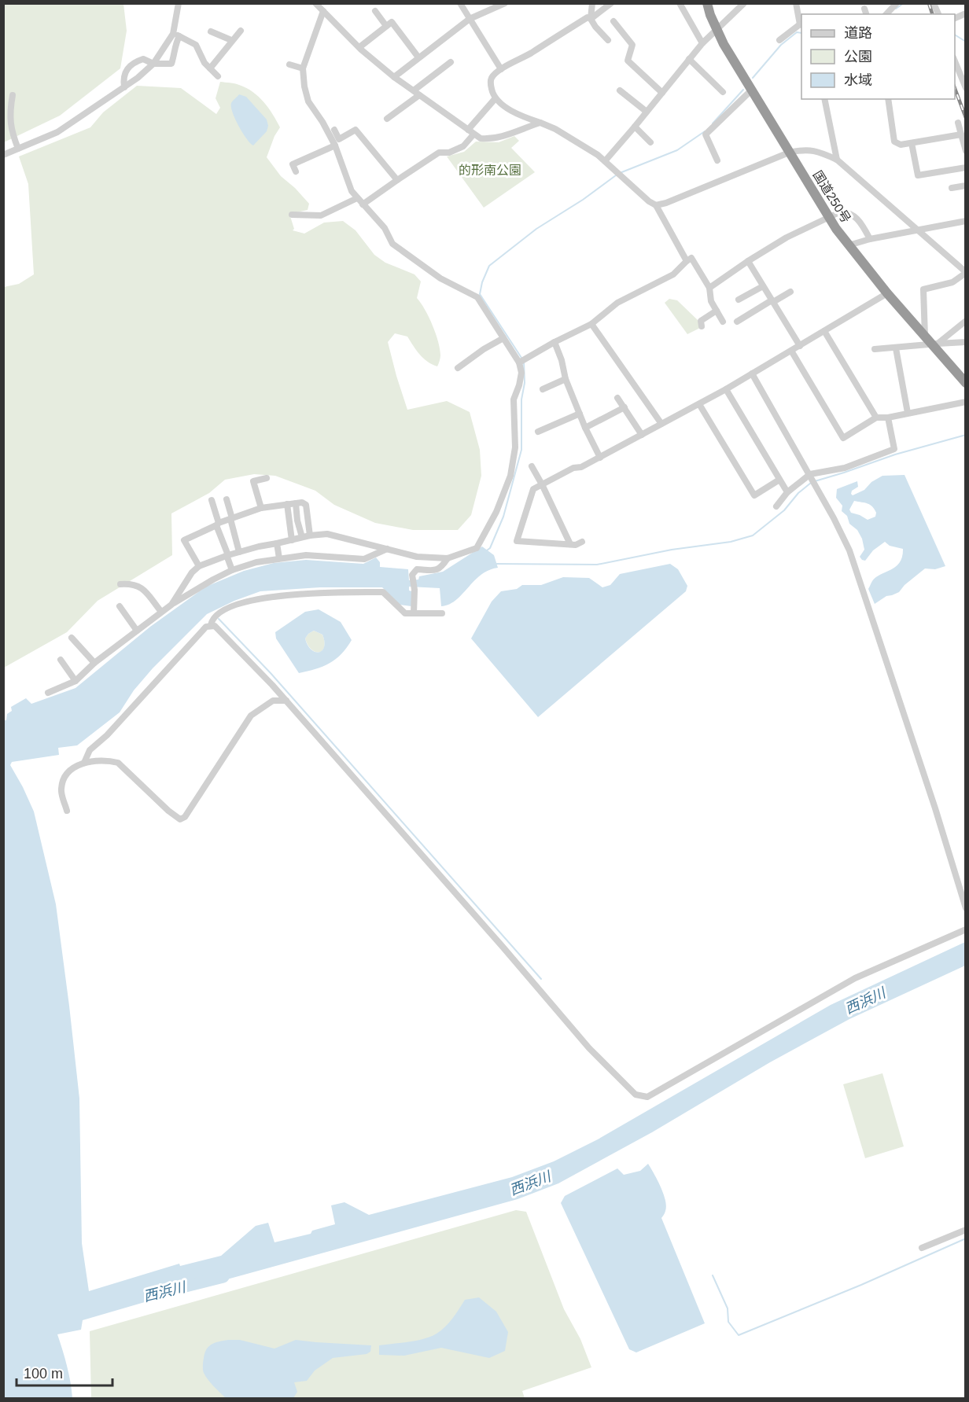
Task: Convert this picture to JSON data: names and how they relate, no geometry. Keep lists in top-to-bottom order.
{
  "streets": {
    "highway": ["国道250号"]
  },
  "water": ["西浜川"],
  "parks": ["的形南公園"],
  "legend": ["道路", "公園", "水域"],
  "scale_bar": "100 m"
}
